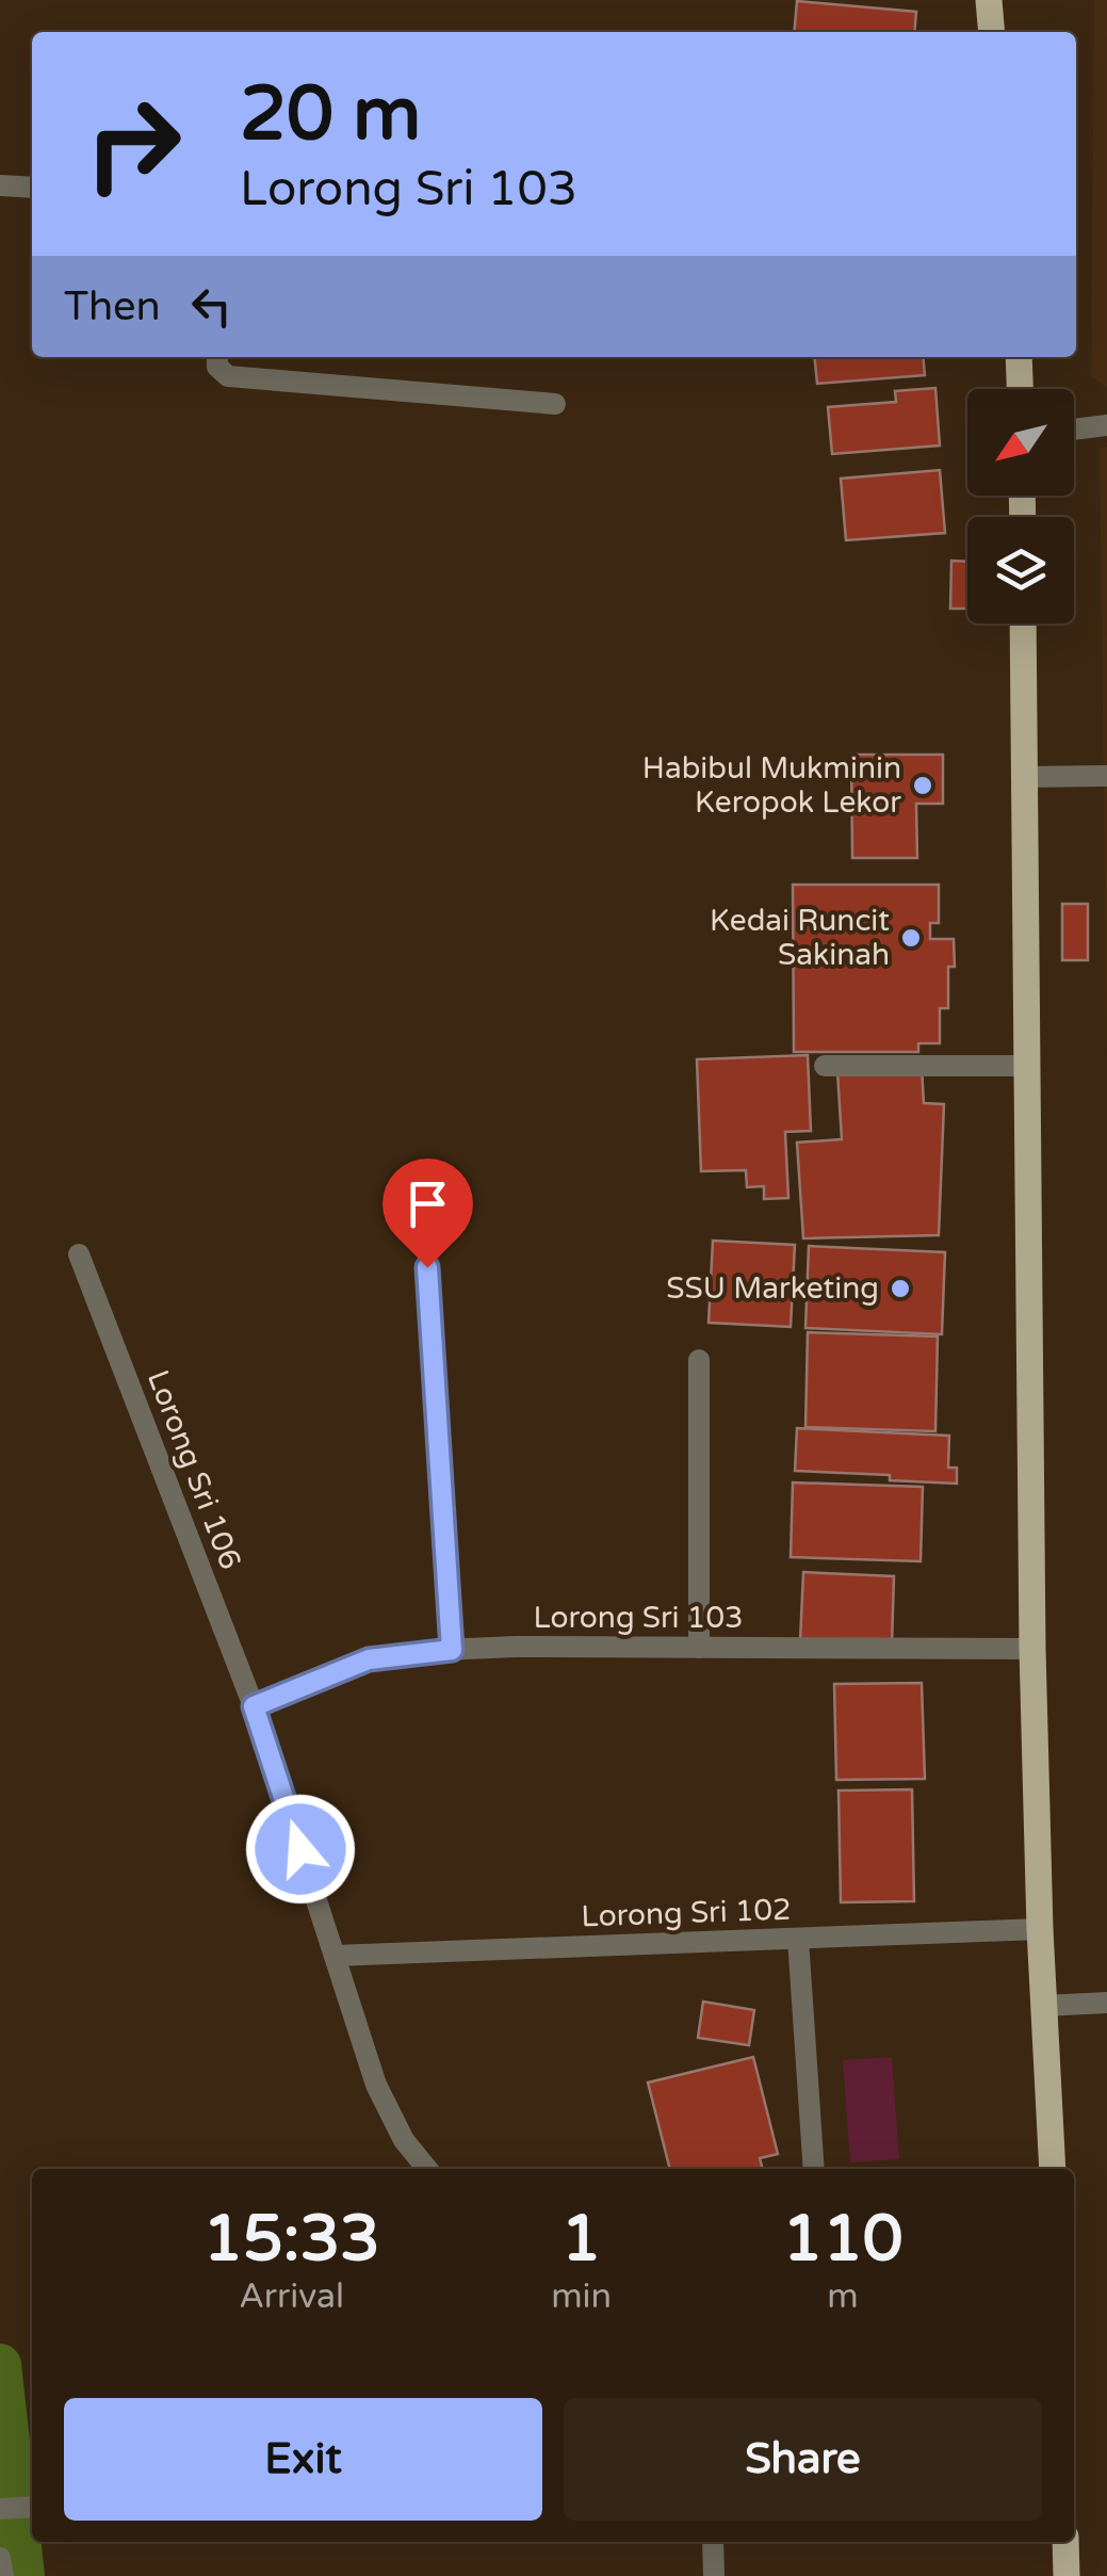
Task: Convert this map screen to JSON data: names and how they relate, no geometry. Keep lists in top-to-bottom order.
{
  "streets": {
    "street": ["Lorong Sri 106", "Lorong Sri 103", "Lorong Sri 102"]
  },
  "crossings": [
    ["Lorong Sri 106", "Lorong Sri 103"],
    ["Lorong Sri 106", "Lorong Sri 102"]
  ],
  "places": ["Habibul Mukminin Keropok Lekor", "Kedai Runcit Sakinah", "SSU Marketing"],
  "north": "bottom left",
  "page": {
    "turn": ["20 m", "Lorong Sri 103"],
    "then": "Then",
    "eta": [
      "15:33",
      "Arrival",
      "1",
      "min",
      "110",
      "m"
    ],
    "buttons": ["Exit", "Share"]
  }
}
